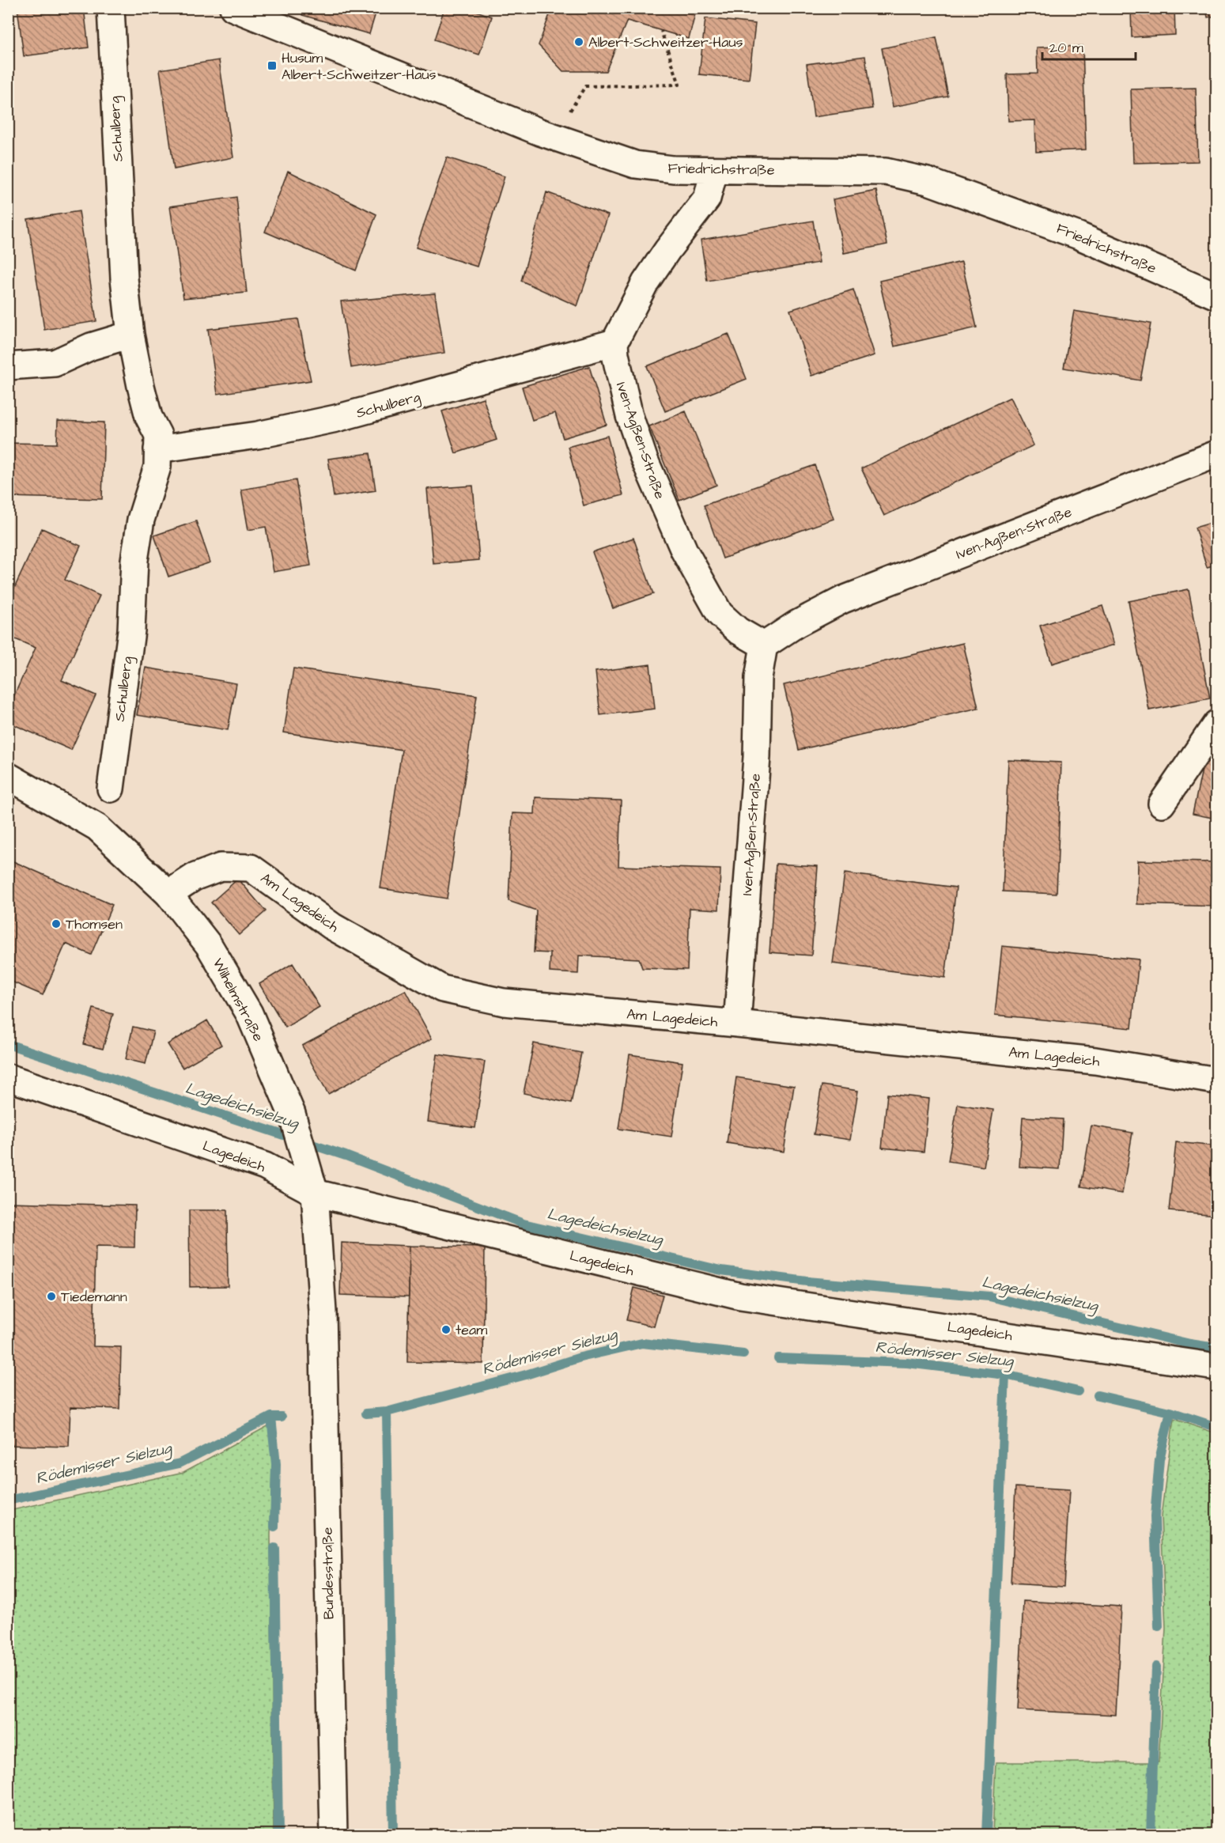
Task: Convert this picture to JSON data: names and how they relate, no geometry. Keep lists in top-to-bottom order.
{
  "streets": {
    "street": [
      "Schulberg",
      "Friedrichstraße",
      "Iven-Agßen-Straße",
      "Am Lagedeich",
      "Wilhelmstraße",
      "Lagedeich",
      "Bundesstraße"
    ]
  },
  "crossings": [
    ["Schulberg", "Iven-Agßen-Straße"],
    ["Iven-Agßen-Straße", "Am Lagedeich"],
    ["Am Lagedeich", "Wilhelmstraße"],
    ["Wilhelmstraße", "Lagedeich"],
    ["Wilhelmstraße", "Bundesstraße"]
  ],
  "water": ["Lagedeichsielzug", "Rödemisser Sielzug"],
  "places": {
    "other": [
      "Albert-Schweitzer-Haus",
      "Thomsen",
      "Tiedemann",
      "team"
    ],
    "transit": ["Husum Albert-Schweitzer-Haus"]
  },
  "scale_bar": "20 m"
}
